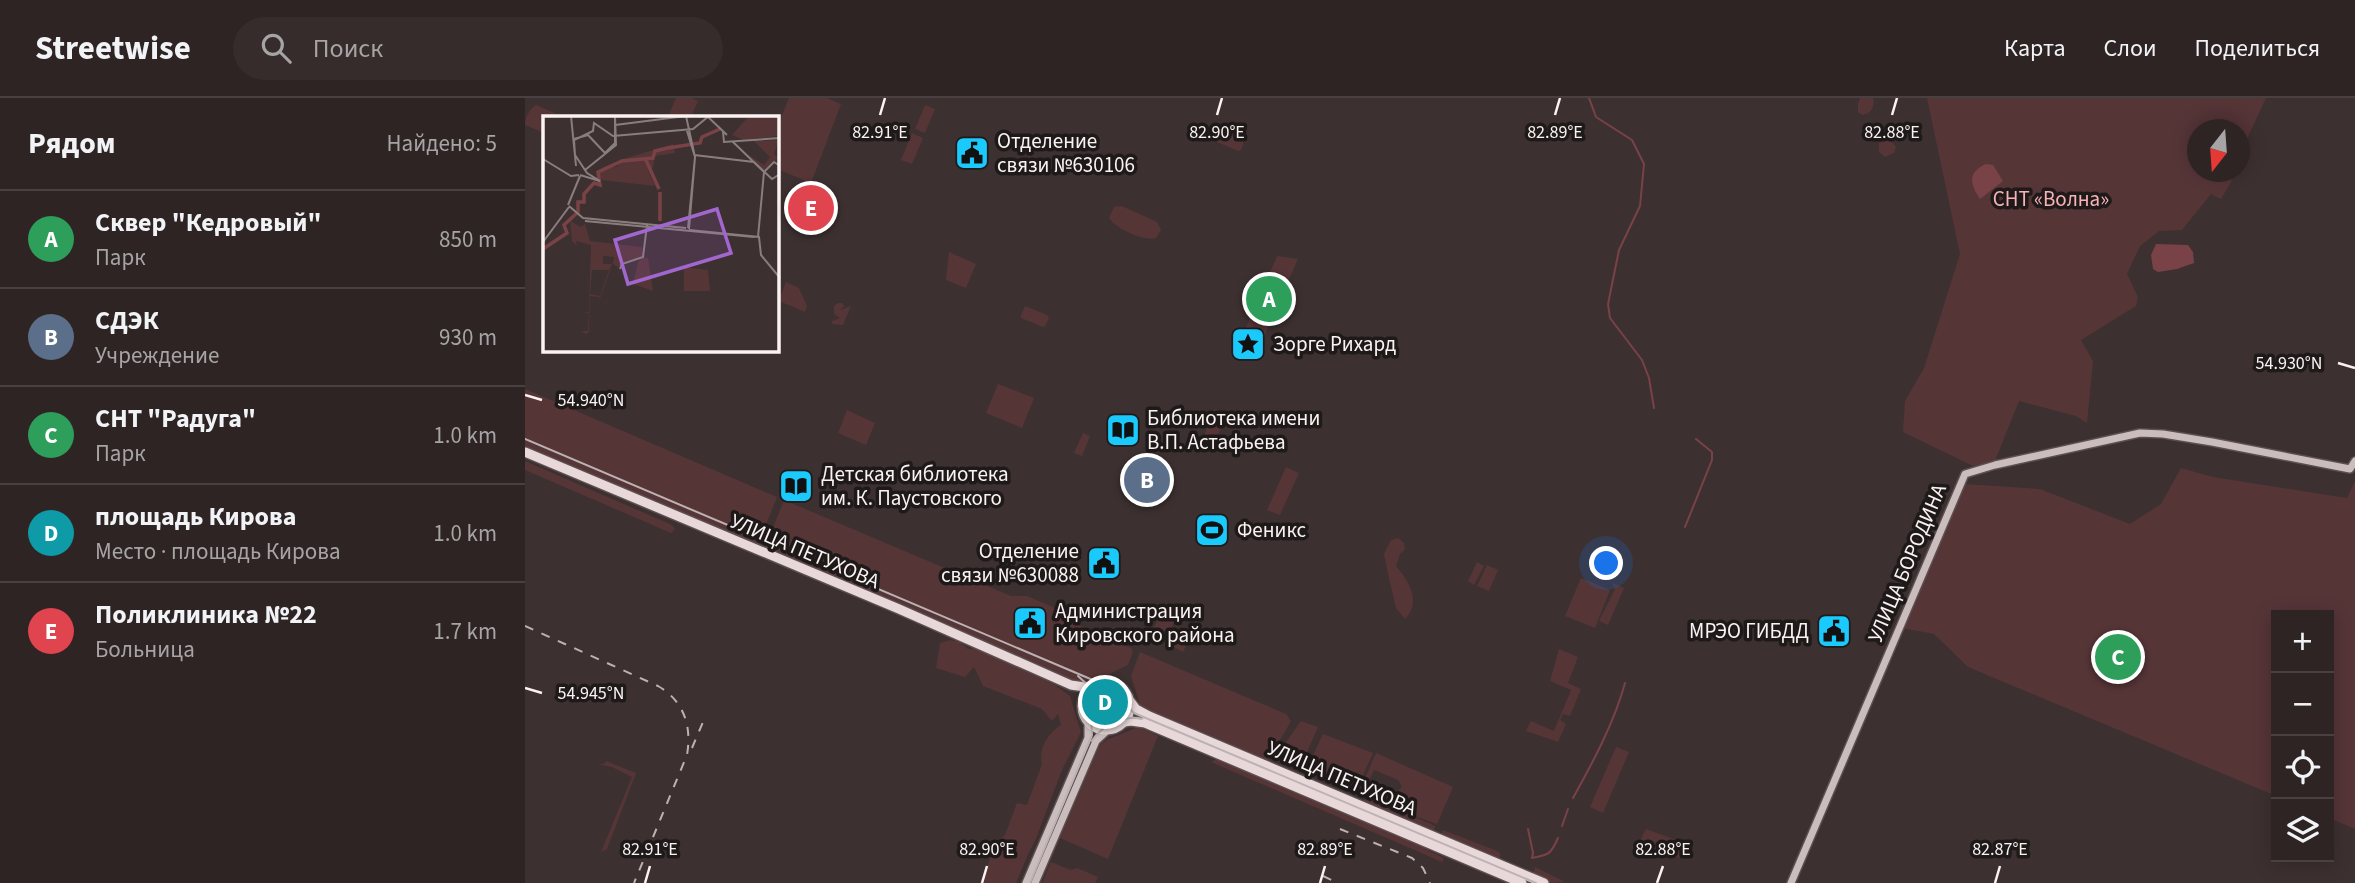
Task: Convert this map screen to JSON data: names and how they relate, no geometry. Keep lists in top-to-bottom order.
{
  "streets": {
    "highway": ["УЛИЦА ПЕТУХОВА"],
    "main road": ["УЛИЦА БОРОДИНА"]
  },
  "parks": ["СНТ «Волна»"],
  "places": {
    "public building": [
      "Отделение связи №630106",
      "Отделение связи №630088",
      "Администрация Кировского района",
      "МРЭО ГИБДД"
    ],
    "place": ["Зорге Рихард"],
    "library": ["Библиотека имени В.П. Астафьева", "Детская библиотека им. К. Паустовского"],
    "sports": ["Феникс"]
  },
  "north": "bottom",
  "page": {
    "header": "Streetwise",
    "search": "Поиск",
    "nav": ["Карта", "Слои", "Поделиться"],
    "heading": ["Рядом", "Найдено: 5"],
    "pins": [
      "E",
      "A",
      "B",
      "C",
      "D"
    ],
    "list": [
      {
        "mark": "A",
        "name": "Сквер \"Кедровый\"",
        "note": "Парк",
        "value": "850 m"
      },
      {
        "mark": "B",
        "name": "СДЭК",
        "note": "Учреждение",
        "value": "930 m"
      },
      {
        "mark": "C",
        "name": "СНТ \"Радуга\"",
        "note": "Парк",
        "value": "1.0 km"
      },
      {
        "mark": "D",
        "name": "площадь Кирова",
        "note": "Место · площадь Кирова",
        "value": "1.0 km"
      },
      {
        "mark": "E",
        "name": "Поликлиника №22",
        "note": "Больница",
        "value": "1.7 km"
      }
    ],
    "map_buttons": ["+", "−"]
  },
  "coordinates": [
    "82.91°E",
    "82.90°E",
    "82.89°E",
    "82.88°E",
    "54.930°N",
    "54.940°N",
    "54.945°N",
    "82.87°E"
  ]
}
